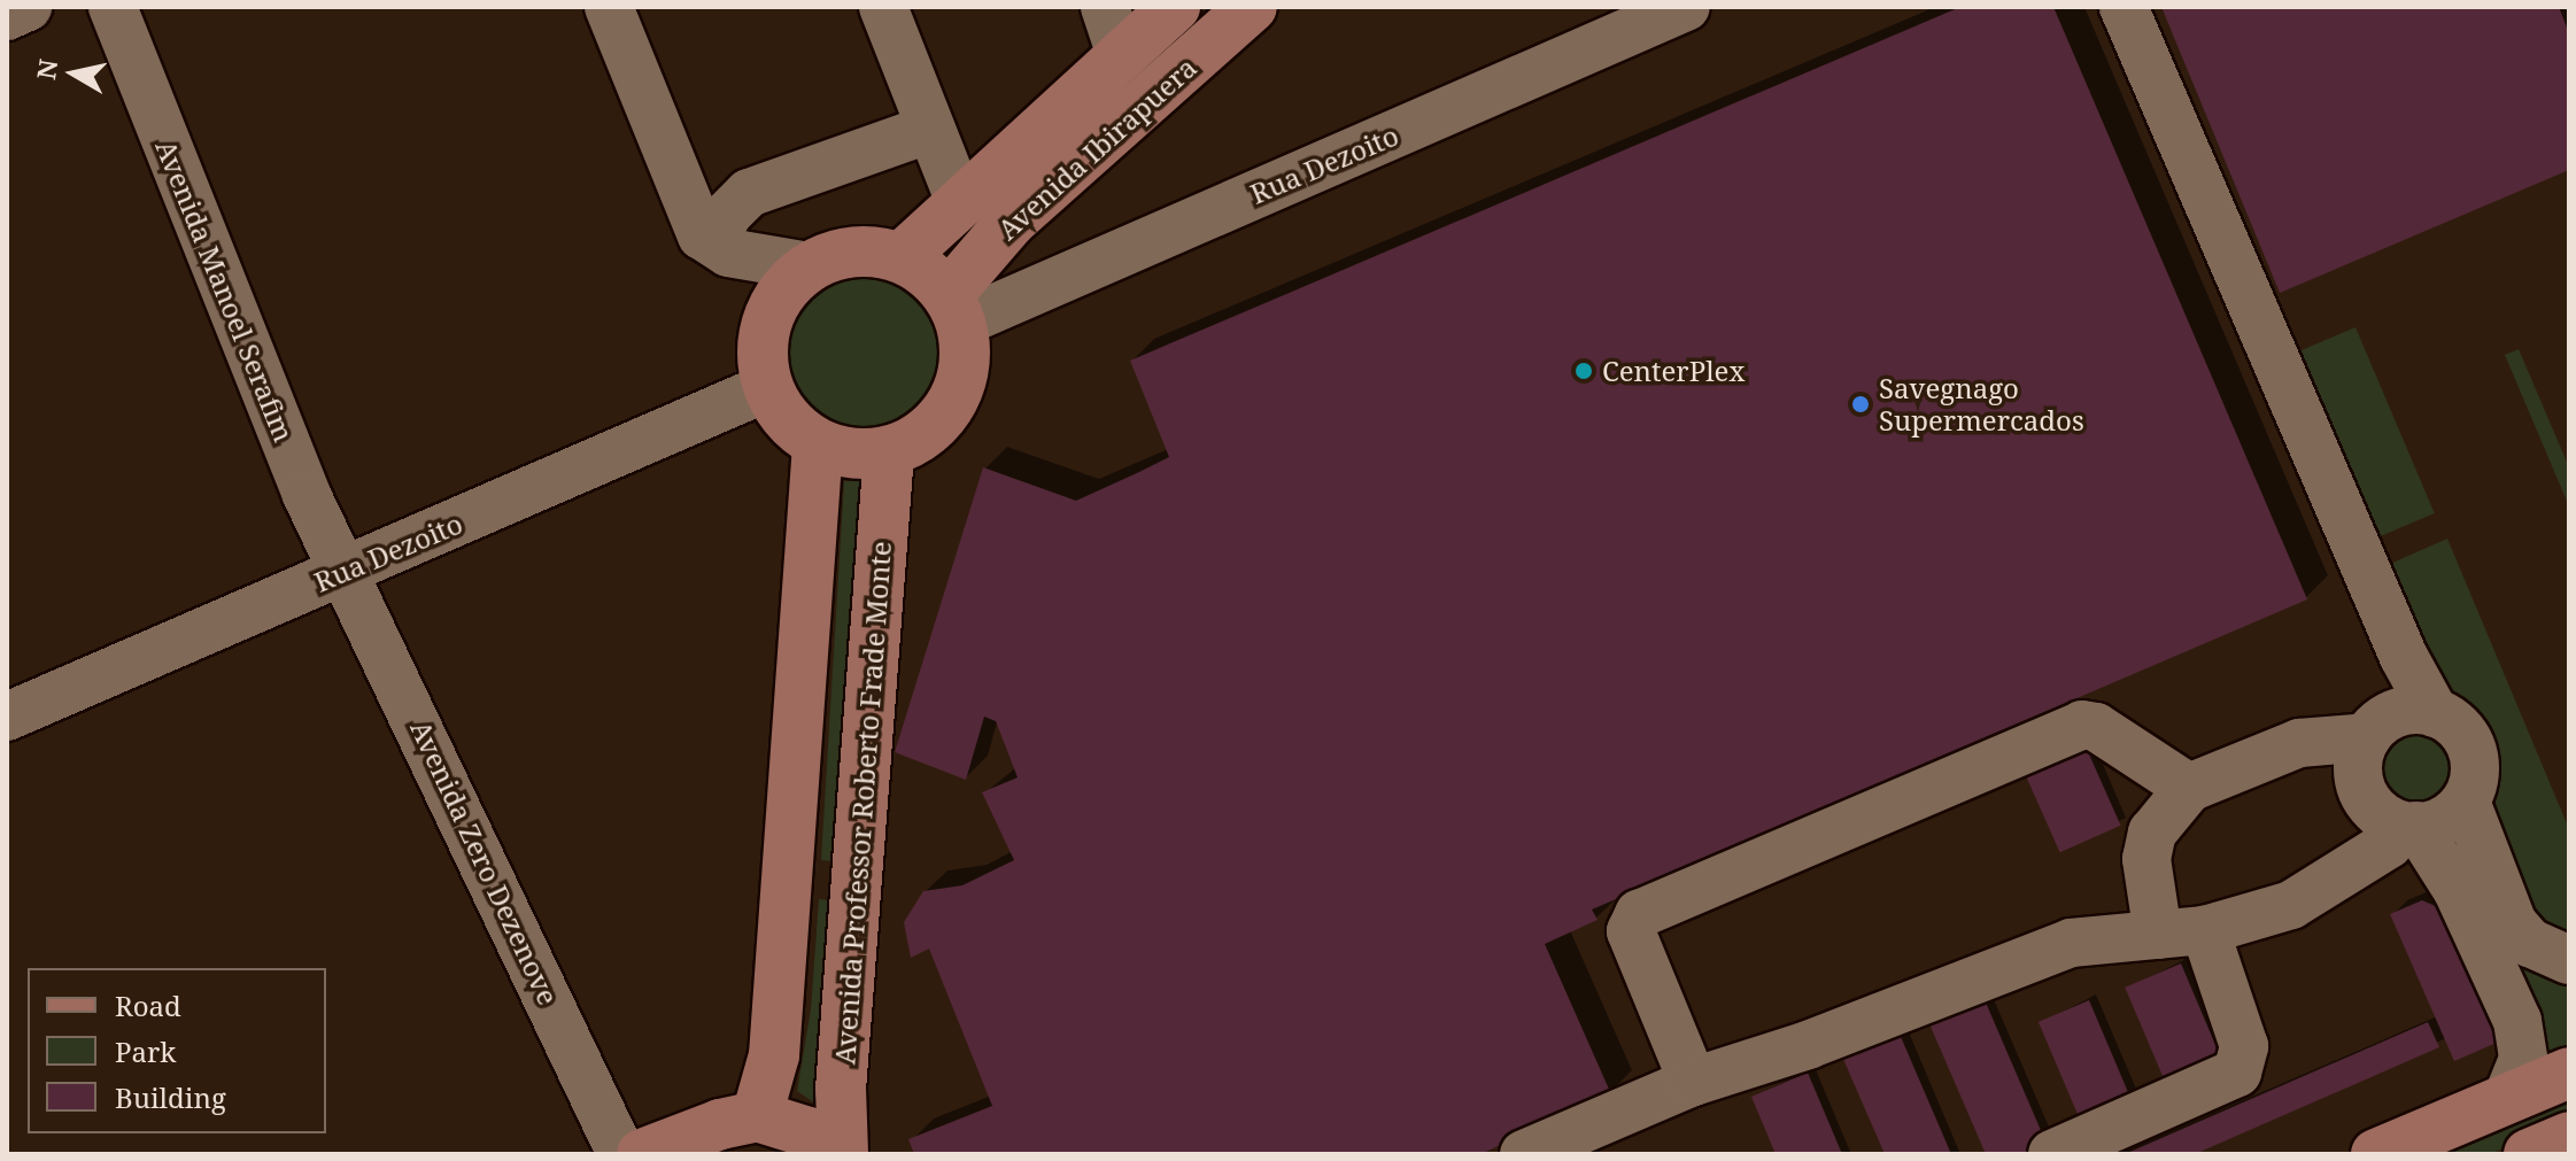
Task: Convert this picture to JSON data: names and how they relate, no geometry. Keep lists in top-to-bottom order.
{
  "streets": {
    "main road": ["Avenida Ibirapuera", "Avenida Professor Roberto Frade Monte"],
    "street": ["Rua Dezoito", "Avenida Manoel Serafim", "Avenida Zero Dezenove"]
  },
  "crossings": [
    ["Avenida Ibirapuera", "Rua Dezoito"],
    ["Avenida Ibirapuera", "Avenida Professor Roberto Frade Monte"],
    ["Rua Dezoito", "Avenida Manoel Serafim"],
    ["Rua Dezoito", "Avenida Professor Roberto Frade Monte"],
    ["Rua Dezoito", "Avenida Zero Dezenove"],
    ["Avenida Manoel Serafim", "Avenida Zero Dezenove"]
  ],
  "places": ["CenterPlex", "Savegnago Supermercados"],
  "legend": ["Road", "Park", "Building"],
  "north": "left"
}
